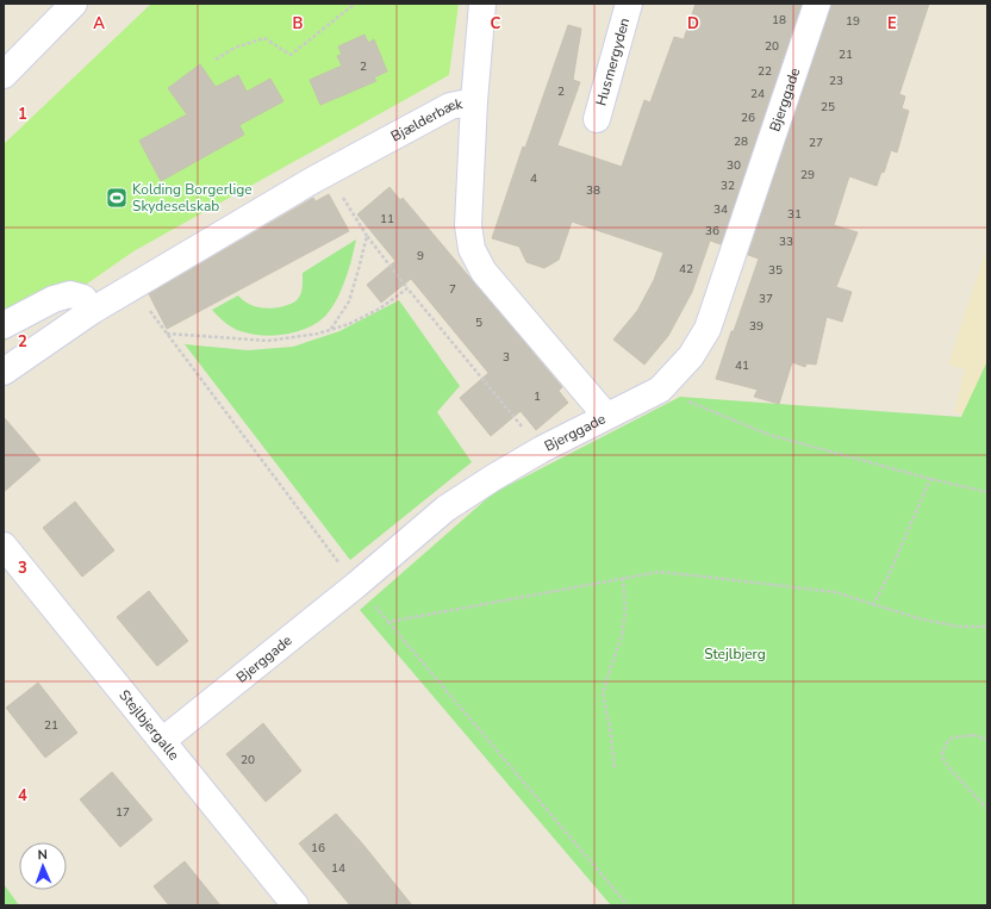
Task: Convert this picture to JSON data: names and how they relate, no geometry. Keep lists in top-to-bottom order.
{
  "streets": {
    "street": [
      "Husmergyden",
      "Bjerggade",
      "Bjælderbæk",
      "Stejlbjergalle"
    ]
  },
  "crossings": [
    ["Bjerggade", "Bjælderbæk"],
    ["Bjerggade", "Stejlbjergalle"]
  ],
  "parks": ["Stejlbjerg"],
  "places": {
    "sports": ["Kolding Borgerlige Skydeselskab"]
  },
  "house_numbers": [
    "18",
    "19",
    "20",
    "21",
    "2",
    "22",
    "23",
    "2",
    "24",
    "25",
    "26",
    "28",
    "27",
    "30",
    "29",
    "4",
    "32",
    "38",
    "34",
    "31",
    "11",
    "36",
    "33",
    "9",
    "42",
    "35",
    "7",
    "37",
    "5",
    "39",
    "3",
    "41",
    "1",
    "21",
    "20",
    "17",
    "16",
    "14"
  ],
  "north": "top",
  "grid": {
    "columns": [
      "A",
      "B",
      "C",
      "D",
      "E"
    ],
    "rows": [
      "1",
      "2",
      "3",
      "4"
    ]
  }
}
